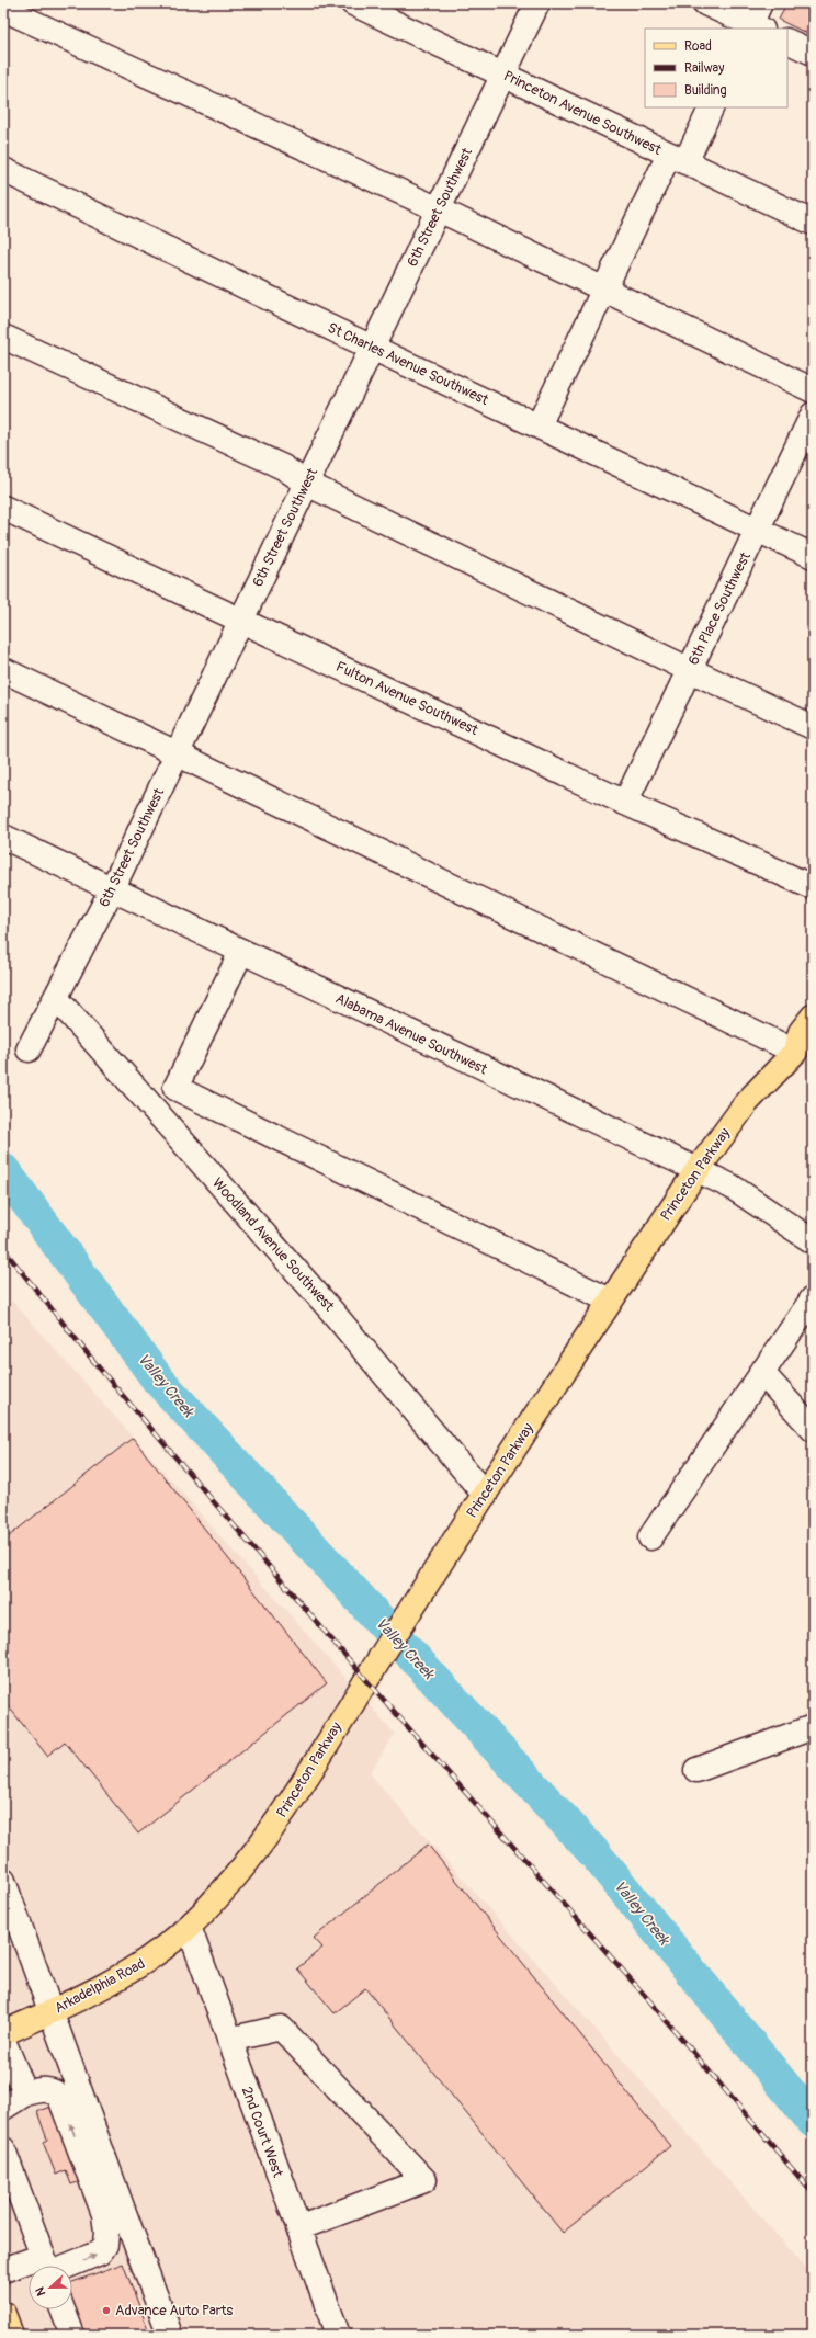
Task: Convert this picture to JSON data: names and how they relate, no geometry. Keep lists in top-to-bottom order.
{
  "streets": {
    "main road": ["Princeton Parkway", "Arkadelphia Road"],
    "street": [
      "Princeton Avenue Southwest",
      "6th Street Southwest",
      "St Charles Avenue Southwest",
      "6th Place Southwest",
      "Fulton Avenue Southwest",
      "Alabama Avenue Southwest",
      "Woodland Avenue Southwest",
      "2nd Court West"
    ]
  },
  "crossings": [
    ["Princeton Avenue Southwest", "6th Street Southwest"],
    ["6th Street Southwest", "St Charles Avenue Southwest"],
    ["6th Street Southwest", "Fulton Avenue Southwest"],
    ["6th Street Southwest", "Alabama Avenue Southwest"],
    ["6th Street Southwest", "Woodland Avenue Southwest"],
    ["St Charles Avenue Southwest", "6th Place Southwest"],
    ["6th Place Southwest", "Fulton Avenue Southwest"],
    ["Alabama Avenue Southwest", "Princeton Parkway"],
    ["Princeton Parkway", "Woodland Avenue Southwest"],
    ["Princeton Parkway", "Arkadelphia Road"],
    ["Princeton Parkway", "2nd Court West"],
    ["Arkadelphia Road", "2nd Court West"]
  ],
  "water": ["Valley Creek"],
  "places": ["Advance Auto Parts"],
  "legend": ["Road", "Railway", "Building"],
  "north": "left"
}
